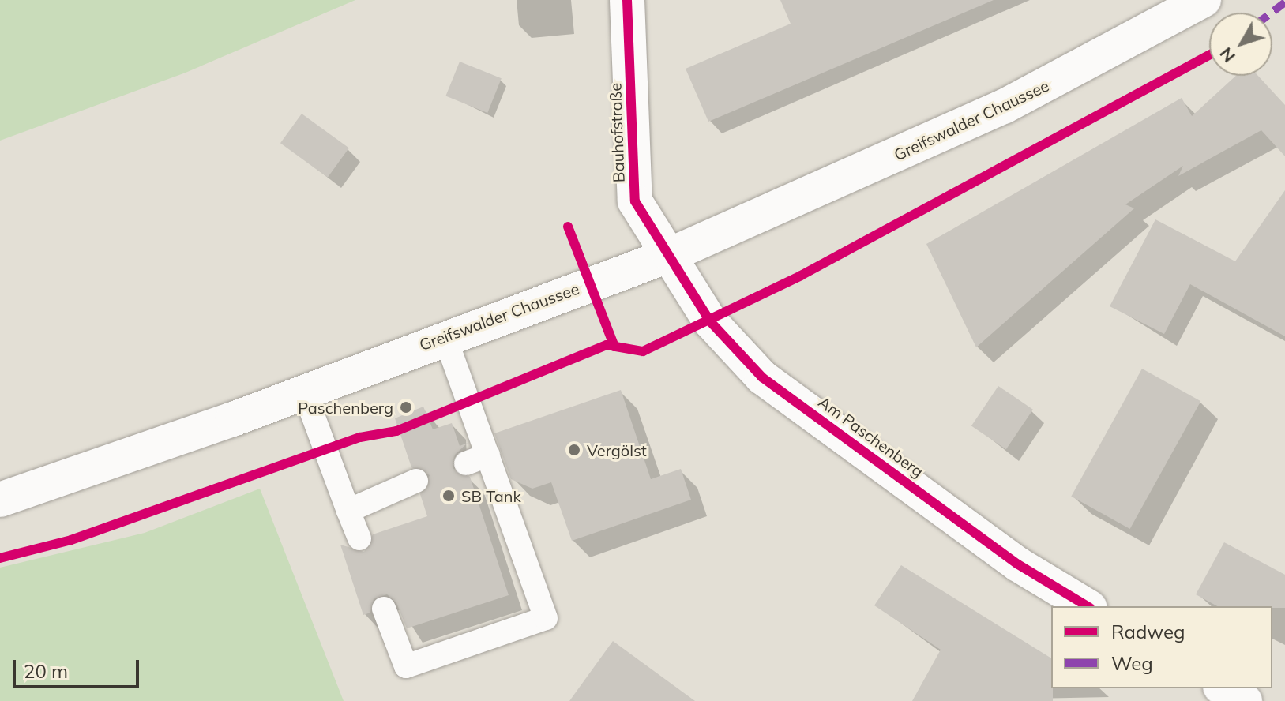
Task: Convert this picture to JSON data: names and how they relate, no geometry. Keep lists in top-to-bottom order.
{
  "streets": {
    "main road": ["Greifswalder Chaussee", "Bauhofstraße", "Am Paschenberg"]
  },
  "crossings": [
    ["Greifswalder Chaussee", "Bauhofstraße"],
    ["Greifswalder Chaussee", "Am Paschenberg"],
    ["Bauhofstraße", "Am Paschenberg"]
  ],
  "places": ["Paschenberg", "Vergölst", "SB Tank"],
  "legend": ["Radweg", "Weg"],
  "scale_bar": "20 m",
  "north": "bottom left"
}
